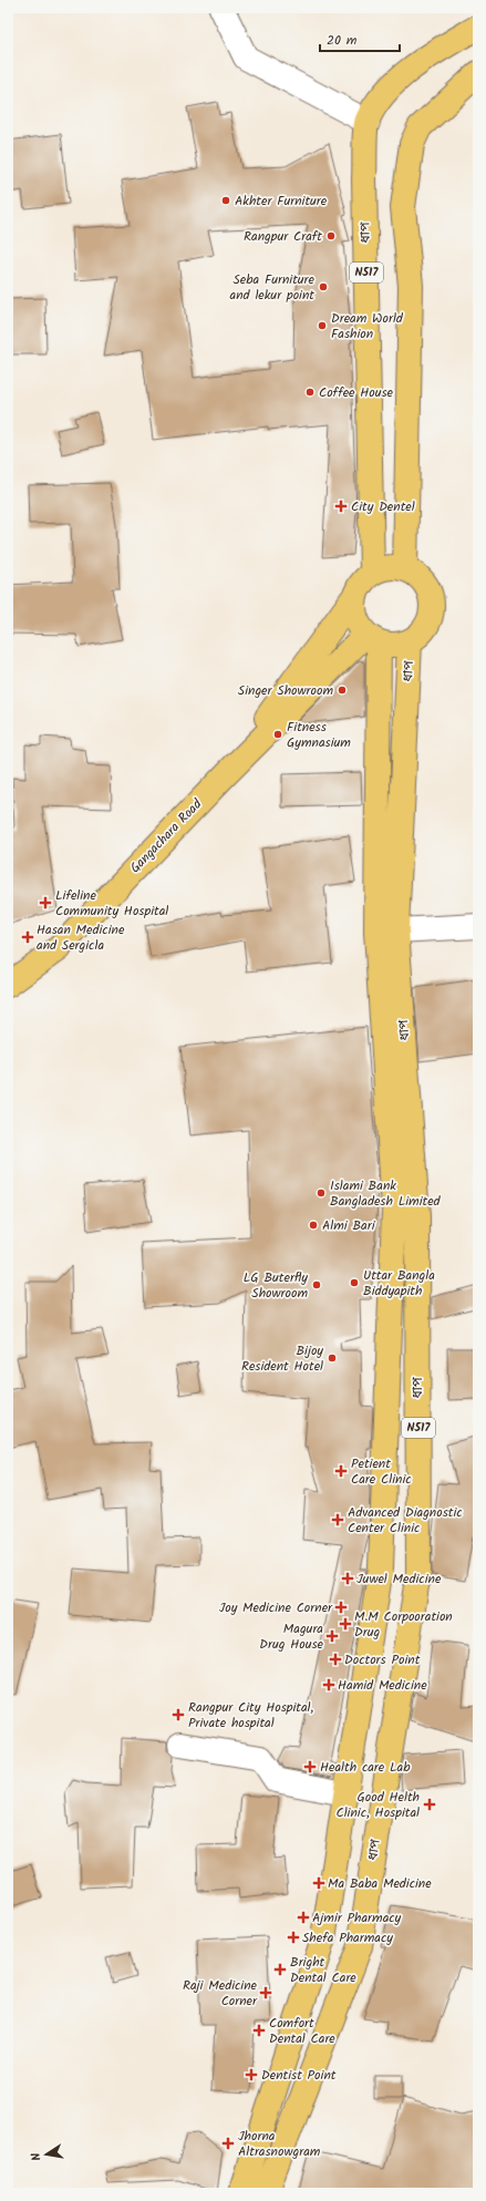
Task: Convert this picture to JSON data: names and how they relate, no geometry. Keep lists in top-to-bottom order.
{
  "streets": {
    "main road": ["ধাপ", "N517", "Gangachara Road"]
  },
  "crossings": [
    ["ধাপ", "Gangachara Road"]
  ],
  "places": {
    "other": [
      "Akhter Furniture",
      "Rangpur Craft",
      "Seba Furniture and lekur point",
      "Dream World Fashion",
      "Coffee House",
      "Singer Showroom",
      "Fitness Gymnasium",
      "Islami Bank Bangladesh Limited",
      "Almi Bari",
      "Uttar Bangla Biddyapith",
      "LG Buterfly Showroom",
      "Bijoy Resident Hotel"
    ],
    "health": [
      "City Dentel",
      "Lifeline Community Hospital",
      "Hasan Medicine and Sergicla",
      "Petient Care Clinic",
      "Advanced Diagnostic Center Clinic",
      "Juwel Medicine",
      "Joy Medicine Corner",
      "M.M Corpooration Drug",
      "Magura Drug House",
      "Doctors Point",
      "Hamid Medicine",
      "Rangpur City Hospital, Private hospital",
      "Health care Lab",
      "Good Helth Clinic, Hospital",
      "Ma Baba Medicine",
      "Ajmir Pharmacy",
      "Shefa Pharmacy",
      "Bright Dental Care",
      "Raji Medicine Corner",
      "Comfort Dental Care",
      "Dentist Point",
      "Jhorna Altrasnowgram"
    ]
  },
  "scale_bar": "20 m",
  "north": "left"
}
